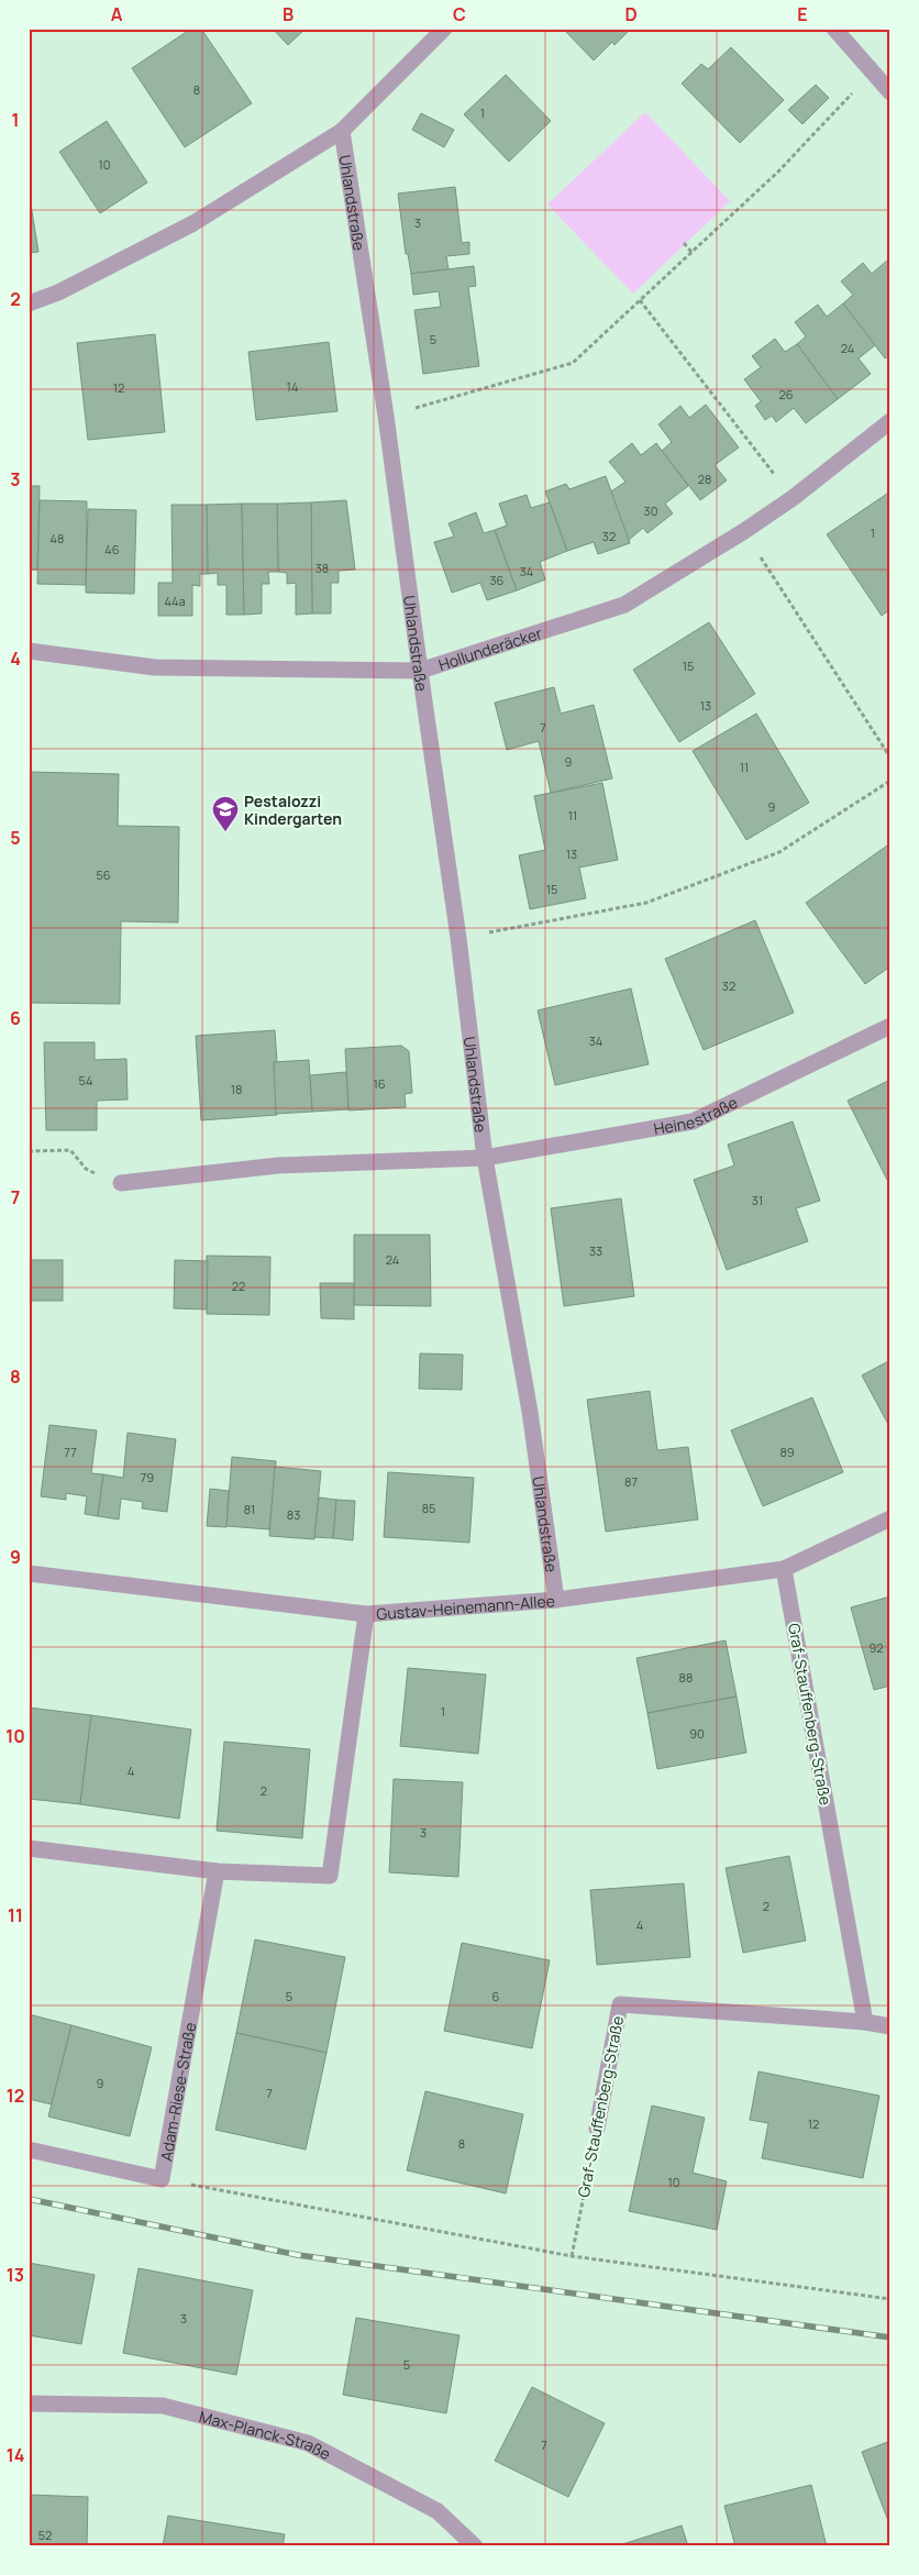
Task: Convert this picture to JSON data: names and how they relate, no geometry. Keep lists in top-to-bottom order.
{
  "streets": {
    "street": [
      "Uhlandstraße",
      "Hollunderäcker",
      "Heinestraße",
      "Gustav-Heinemann-Allee",
      "Graf-Stauffenberg-Straße",
      "Adam-Riese-Straße",
      "Max-Planck-Straße"
    ]
  },
  "crossings": [
    ["Uhlandstraße", "Hollunderäcker"],
    ["Uhlandstraße", "Heinestraße"],
    ["Uhlandstraße", "Gustav-Heinemann-Allee"],
    ["Gustav-Heinemann-Allee", "Graf-Stauffenberg-Straße"]
  ],
  "places": {
    "school or university": ["Pestalozzi Kindergarten"]
  },
  "house_numbers": [
    "8",
    "1",
    "10",
    "3",
    "5",
    "24",
    "14",
    "12",
    "26",
    "28",
    "30",
    "1",
    "32",
    "48",
    "46",
    "38",
    "34",
    "36",
    "44a",
    "15",
    "13",
    "7",
    "9",
    "11",
    "9",
    "11",
    "13",
    "56",
    "15",
    "32",
    "34",
    "54",
    "16",
    "18",
    "31",
    "33",
    "24",
    "22",
    "77",
    "89",
    "79",
    "87",
    "85",
    "81",
    "83",
    "92",
    "88",
    "1",
    "90",
    "4",
    "2",
    "3",
    "2",
    "4",
    "5",
    "6",
    "9",
    "7",
    "12",
    "8",
    "10",
    "3",
    "5",
    "7",
    "52"
  ],
  "grid": {
    "columns": [
      "A",
      "B",
      "C",
      "D",
      "E"
    ],
    "rows": [
      "1",
      "2",
      "3",
      "4",
      "5",
      "6",
      "7",
      "8",
      "9",
      "10",
      "11",
      "12",
      "13",
      "14"
    ]
  }
}
